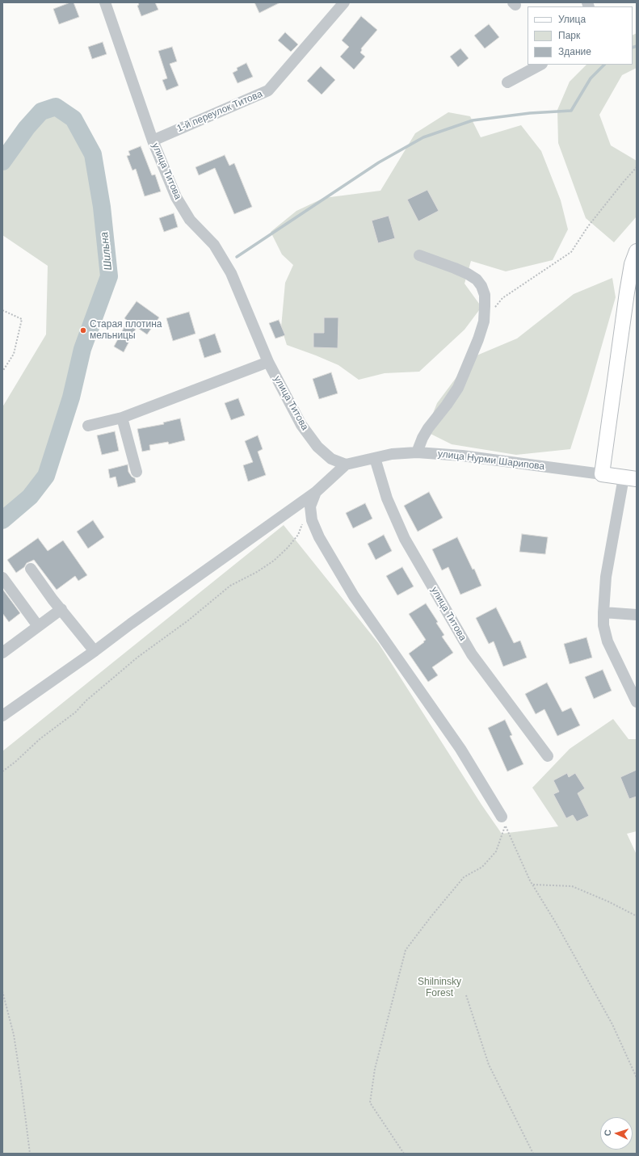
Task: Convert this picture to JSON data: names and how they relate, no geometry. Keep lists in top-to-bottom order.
{
  "streets": {
    "main road": ["улица Нурми Шарипова"],
    "street": ["1-й переулок Титова", "улица Титова"]
  },
  "crossings": [
    ["1-й переулок Титова", "улица Титова"],
    ["улица Титова", "улица Нурми Шарипова"]
  ],
  "water": ["Шильна"],
  "parks": ["Shilninsky Forest"],
  "places": ["Старая плотина мельницы"],
  "legend": ["Улица", "Парк", "Здание"],
  "north": "left"
}
